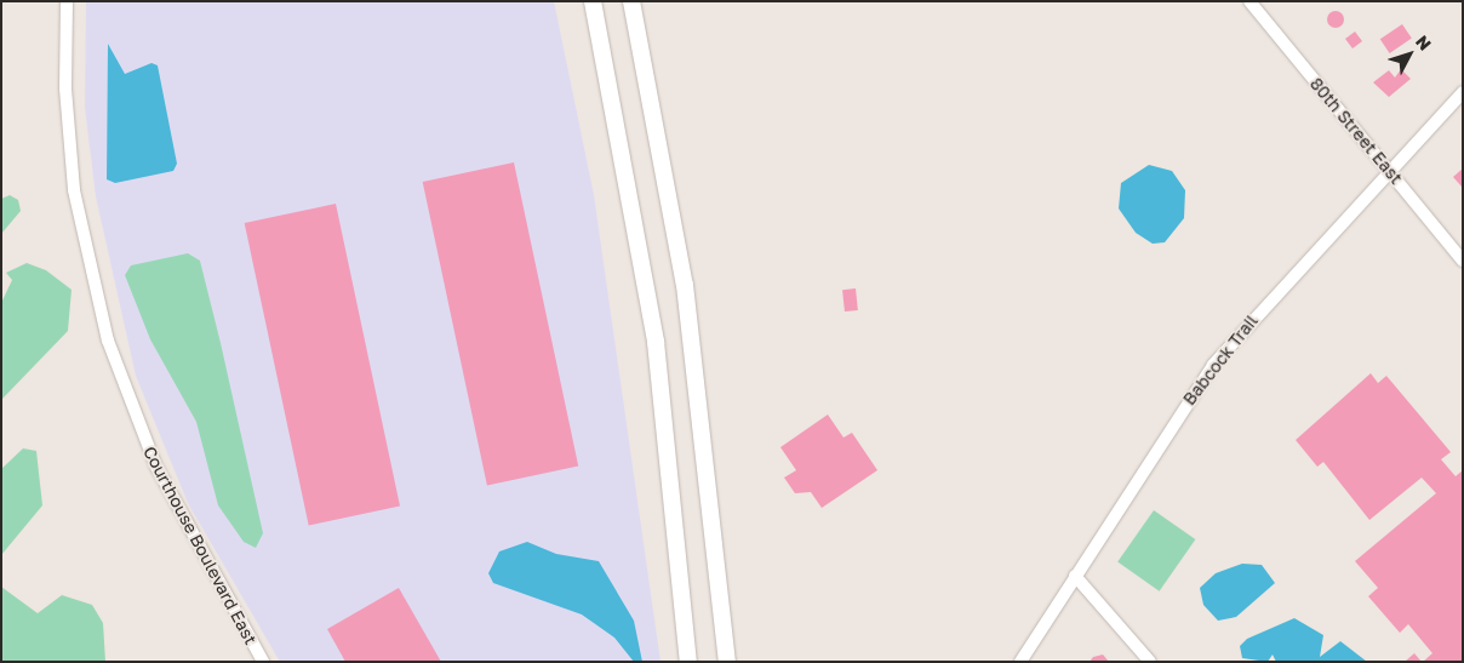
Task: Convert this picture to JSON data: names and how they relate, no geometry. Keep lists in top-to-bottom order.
{
  "streets": {
    "street": ["80th Street East", "Babcock Trail", "Courthouse Boulevard East"]
  },
  "crossings": [
    ["80th Street East", "Babcock Trail"]
  ],
  "north": "top right"
}
